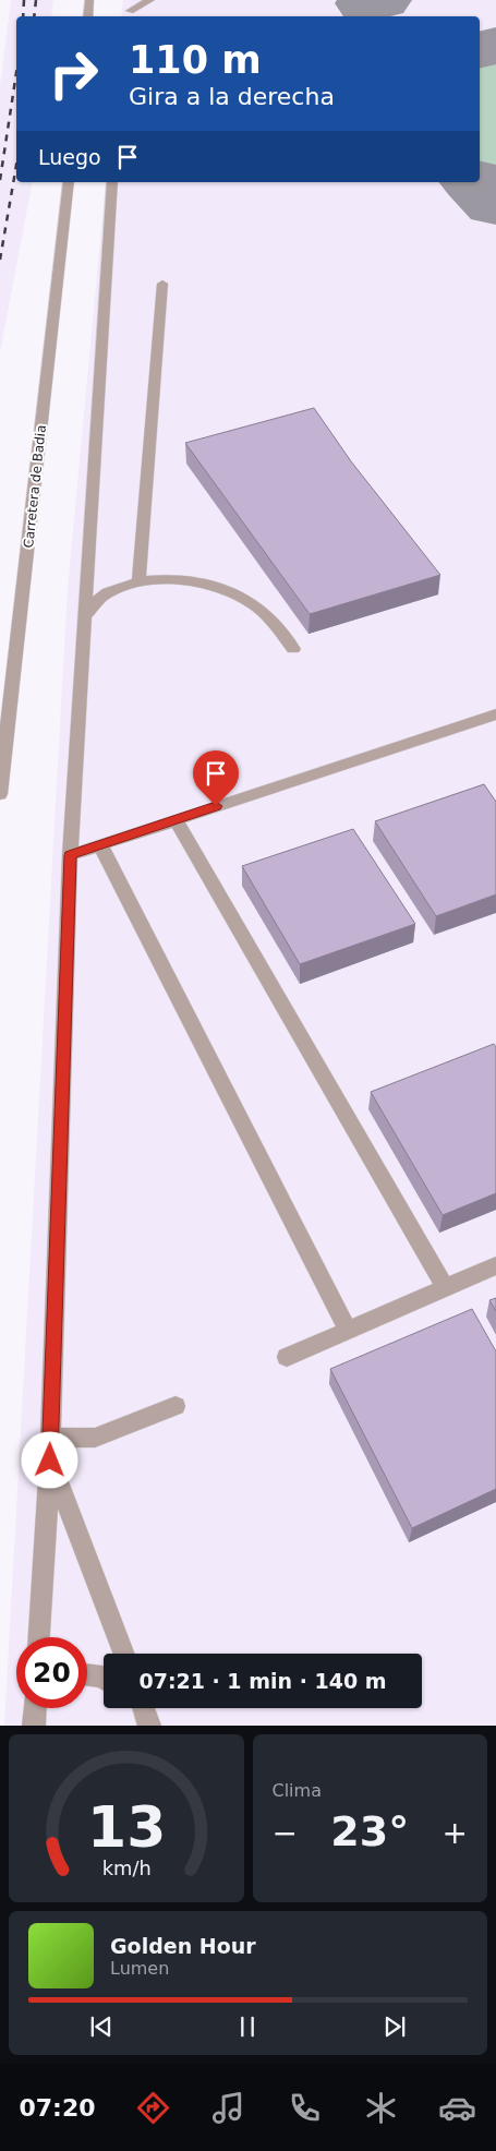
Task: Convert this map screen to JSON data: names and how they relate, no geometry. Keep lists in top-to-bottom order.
{
  "streets": {
    "street": ["Carretera de Badia"]
  },
  "page": {
    "turn": ["110 m", "Gira a la derecha"],
    "then": "Luego",
    "limit": "20",
    "trip": "07:21 · 1 min · 140 m",
    "tile": "Clima",
    "heat": ["−", "23°", "+"],
    "song": ["Golden Hour", "Lumen"],
    "tabs": "07:20",
    "gauge": ["13", "km/h"]
  }
}
